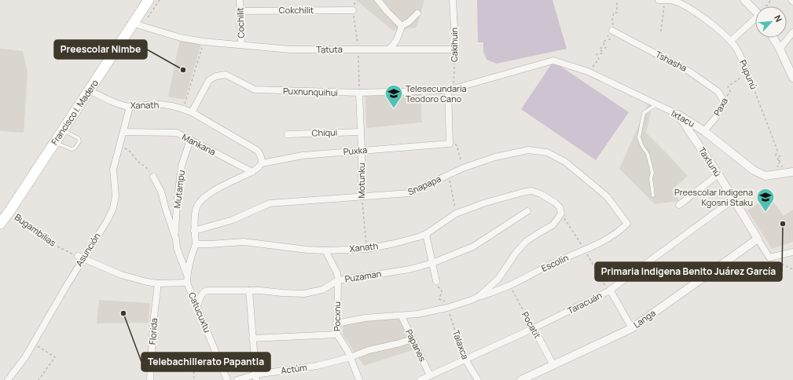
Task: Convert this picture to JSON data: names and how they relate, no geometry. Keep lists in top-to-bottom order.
{
  "streets": {
    "main road": ["Francisco I. Madero"],
    "street": [
      "Cokchilit",
      "Cochilit",
      "Cakihuin",
      "Tatuta",
      "Tshasha",
      "Pupunú",
      "Puxnunquihui",
      "Xanath",
      "Paxa",
      "Ixtacu",
      "Chiqui",
      "Mankana",
      "Puxka",
      "Taxtunú",
      "Motunku",
      "Snapapa",
      "Mutampu",
      "Asunción",
      "Escolín",
      "Puzaman",
      "Taracuán",
      "Catucuxtu",
      "Pocxnu",
      "Langa",
      "Pocatit",
      "Florida",
      "Talaxca",
      "Papanes",
      "Actúm"
    ],
    "path": ["Bugambilias"]
  },
  "crossings": [
    ["Cokchilit", "Cochilit"],
    ["Cochilit", "Tatuta"],
    ["Cakihuin", "Tatuta"],
    ["Cakihuin", "Puxnunquihui"],
    ["Cakihuin", "Ixtacu"],
    ["Tatuta", "Francisco I. Madero"],
    ["Tshasha", "Paxa"],
    ["Pupunú", "Paxa"],
    ["Pupunú", "Ixtacu"],
    ["Puxnunquihui", "Xanath"],
    ["Puxnunquihui", "Ixtacu"],
    ["Puxnunquihui", "Motunku"],
    ["Xanath", "Francisco I. Madero"],
    ["Xanath", "Puxka"],
    ["Xanath", "Motunku"],
    ["Xanath", "Asunción"],
    ["Xanath", "Escolín"],
    ["Xanath", "Catucuxtu"],
    ["Xanath", "Pocxnu"],
    ["Xanath", "Talaxca"],
    ["Xanath", "Papanes"],
    ["Paxa", "Ixtacu"],
    ["Francisco I. Madero", "Bugambilias"],
    ["Ixtacu", "Taxtunú"],
    ["Chiqui", "Motunku"],
    ["Mankana", "Mutampu"],
    ["Mankana", "Asunción"],
    ["Puxka", "Motunku"],
    ["Taxtunú", "Taracuán"],
    ["Taxtunú", "Langa"],
    ["Motunku", "Snapapa"],
    ["Snapapa", "Escolín"],
    ["Mutampu", "Catucuxtu"],
    ["Bugambilias", "Asunción"],
    ["Escolín", "Pocatit"],
    ["Puzaman", "Catucuxtu"],
    ["Puzaman", "Pocxnu"],
    ["Taracuán", "Pocatit"],
    ["Taracuán", "Talaxca"],
    ["Taracuán", "Papanes"],
    ["Pocxnu", "Actúm"],
    ["Langa", "Pocatit"]
  ],
  "places": {
    "other": ["Preescolar Nimbe", "Primaria Indigena Benito Juárez García", "Telebachillerato Papantla"],
    "school or university": ["Telesecundaria Teodoro Cano", "Preescolar Indigena Kgosni Staku"]
  },
  "north": "top right"
}
